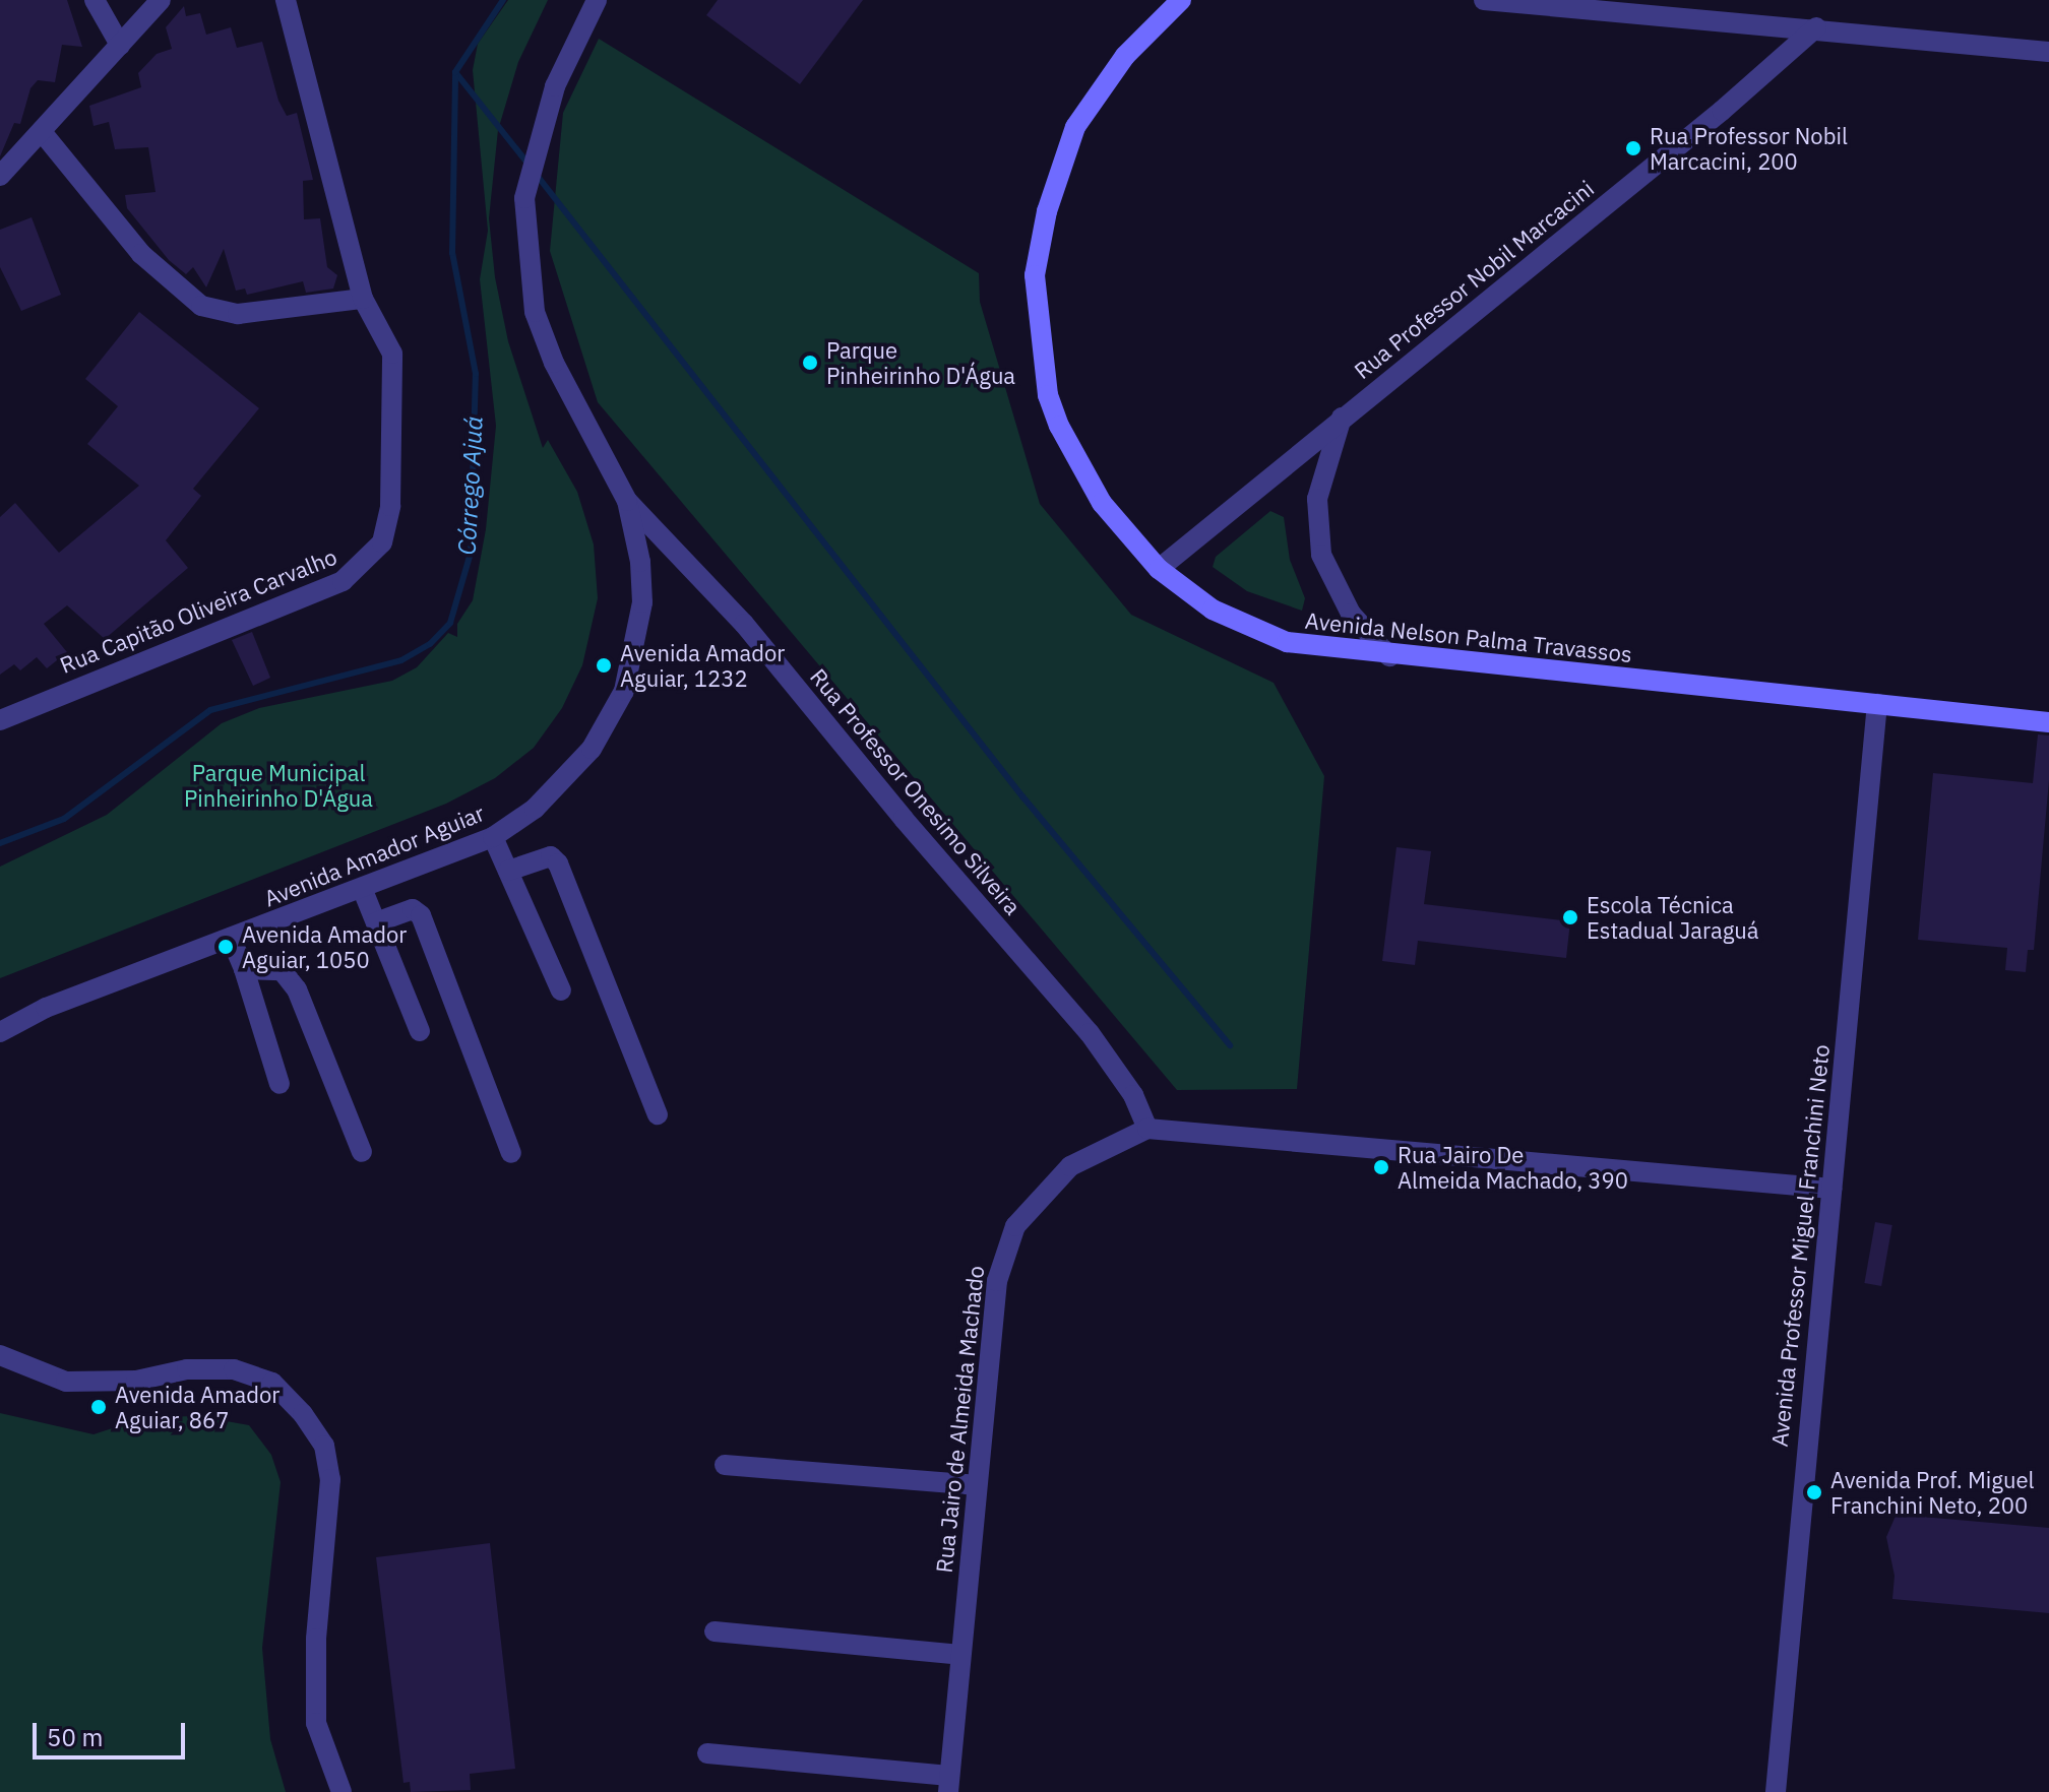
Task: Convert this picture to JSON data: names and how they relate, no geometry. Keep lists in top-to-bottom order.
{
  "streets": {
    "street": [
      "Rua Professor Nobil Marcacini",
      "Rua Capitão Oliveira Carvalho",
      "Avenida Nelson Palma Travassos",
      "Rua Professor Onesimo Silveira",
      "Avenida Amador Aguiar",
      "Avenida Professor Miguel Franchini Neto",
      "Rua Jairo de Almeida Machado"
    ]
  },
  "crossings": [
    ["Rua Professor Nobil Marcacini", "Avenida Nelson Palma Travassos"],
    ["Avenida Nelson Palma Travassos", "Avenida Professor Miguel Franchini Neto"],
    ["Rua Professor Onesimo Silveira", "Avenida Amador Aguiar"],
    ["Rua Professor Onesimo Silveira", "Rua Jairo de Almeida Machado"]
  ],
  "water": ["Córrego Ajuá"],
  "parks": ["Parque Municipal Pinheirinho D'Água"],
  "places": [
    "Rua Professor Nobil Marcacini, 200",
    "Parque Pinheirinho D'Água",
    "Avenida Amador Aguiar, 1232",
    "Escola Técnica Estadual Jaraguá",
    "Avenida Amador Aguiar, 1050",
    "Rua Jairo De Almeida Machado, 390",
    "Avenida Amador Aguiar, 867",
    "Avenida Prof. Miguel Franchini Neto, 200"
  ],
  "scale_bar": "50 m"
}
